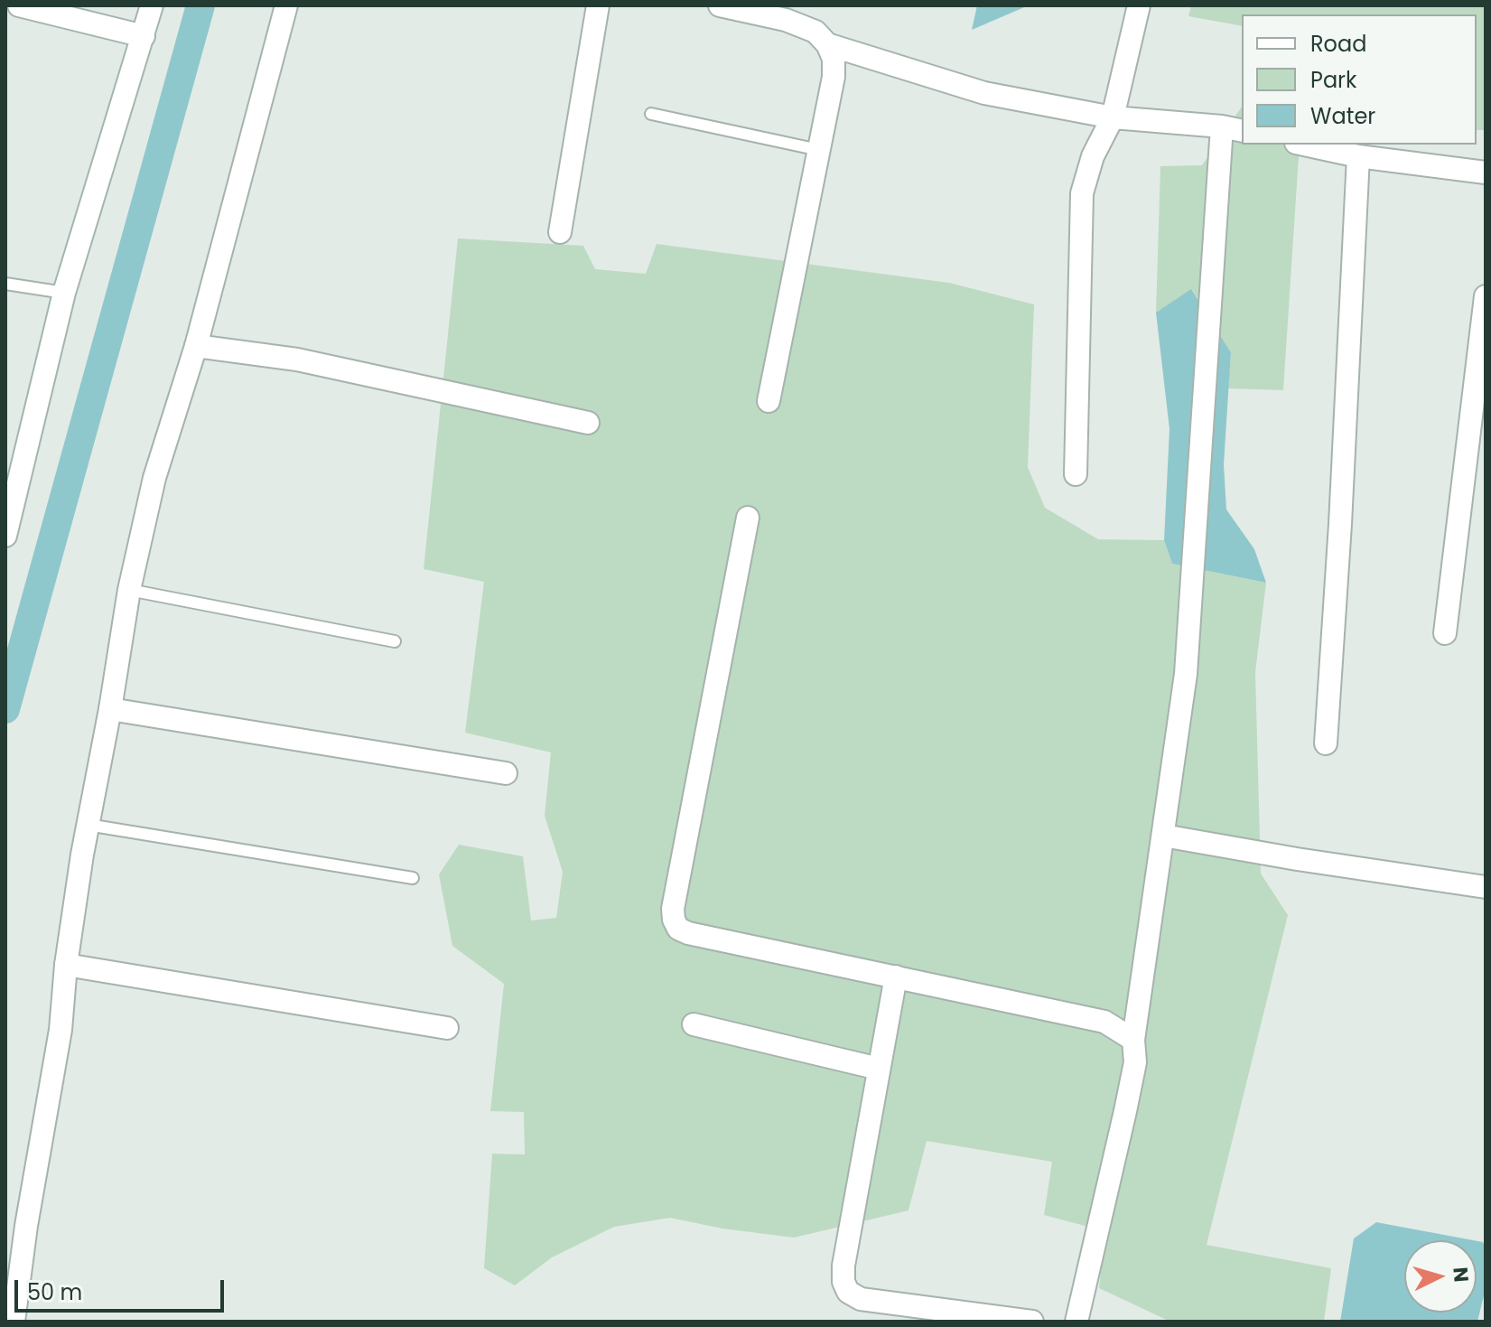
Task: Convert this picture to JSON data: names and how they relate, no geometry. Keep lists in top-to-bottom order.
{
  "legend": ["Road", "Park", "Water"],
  "scale_bar": "50 m",
  "north": "right"
}
